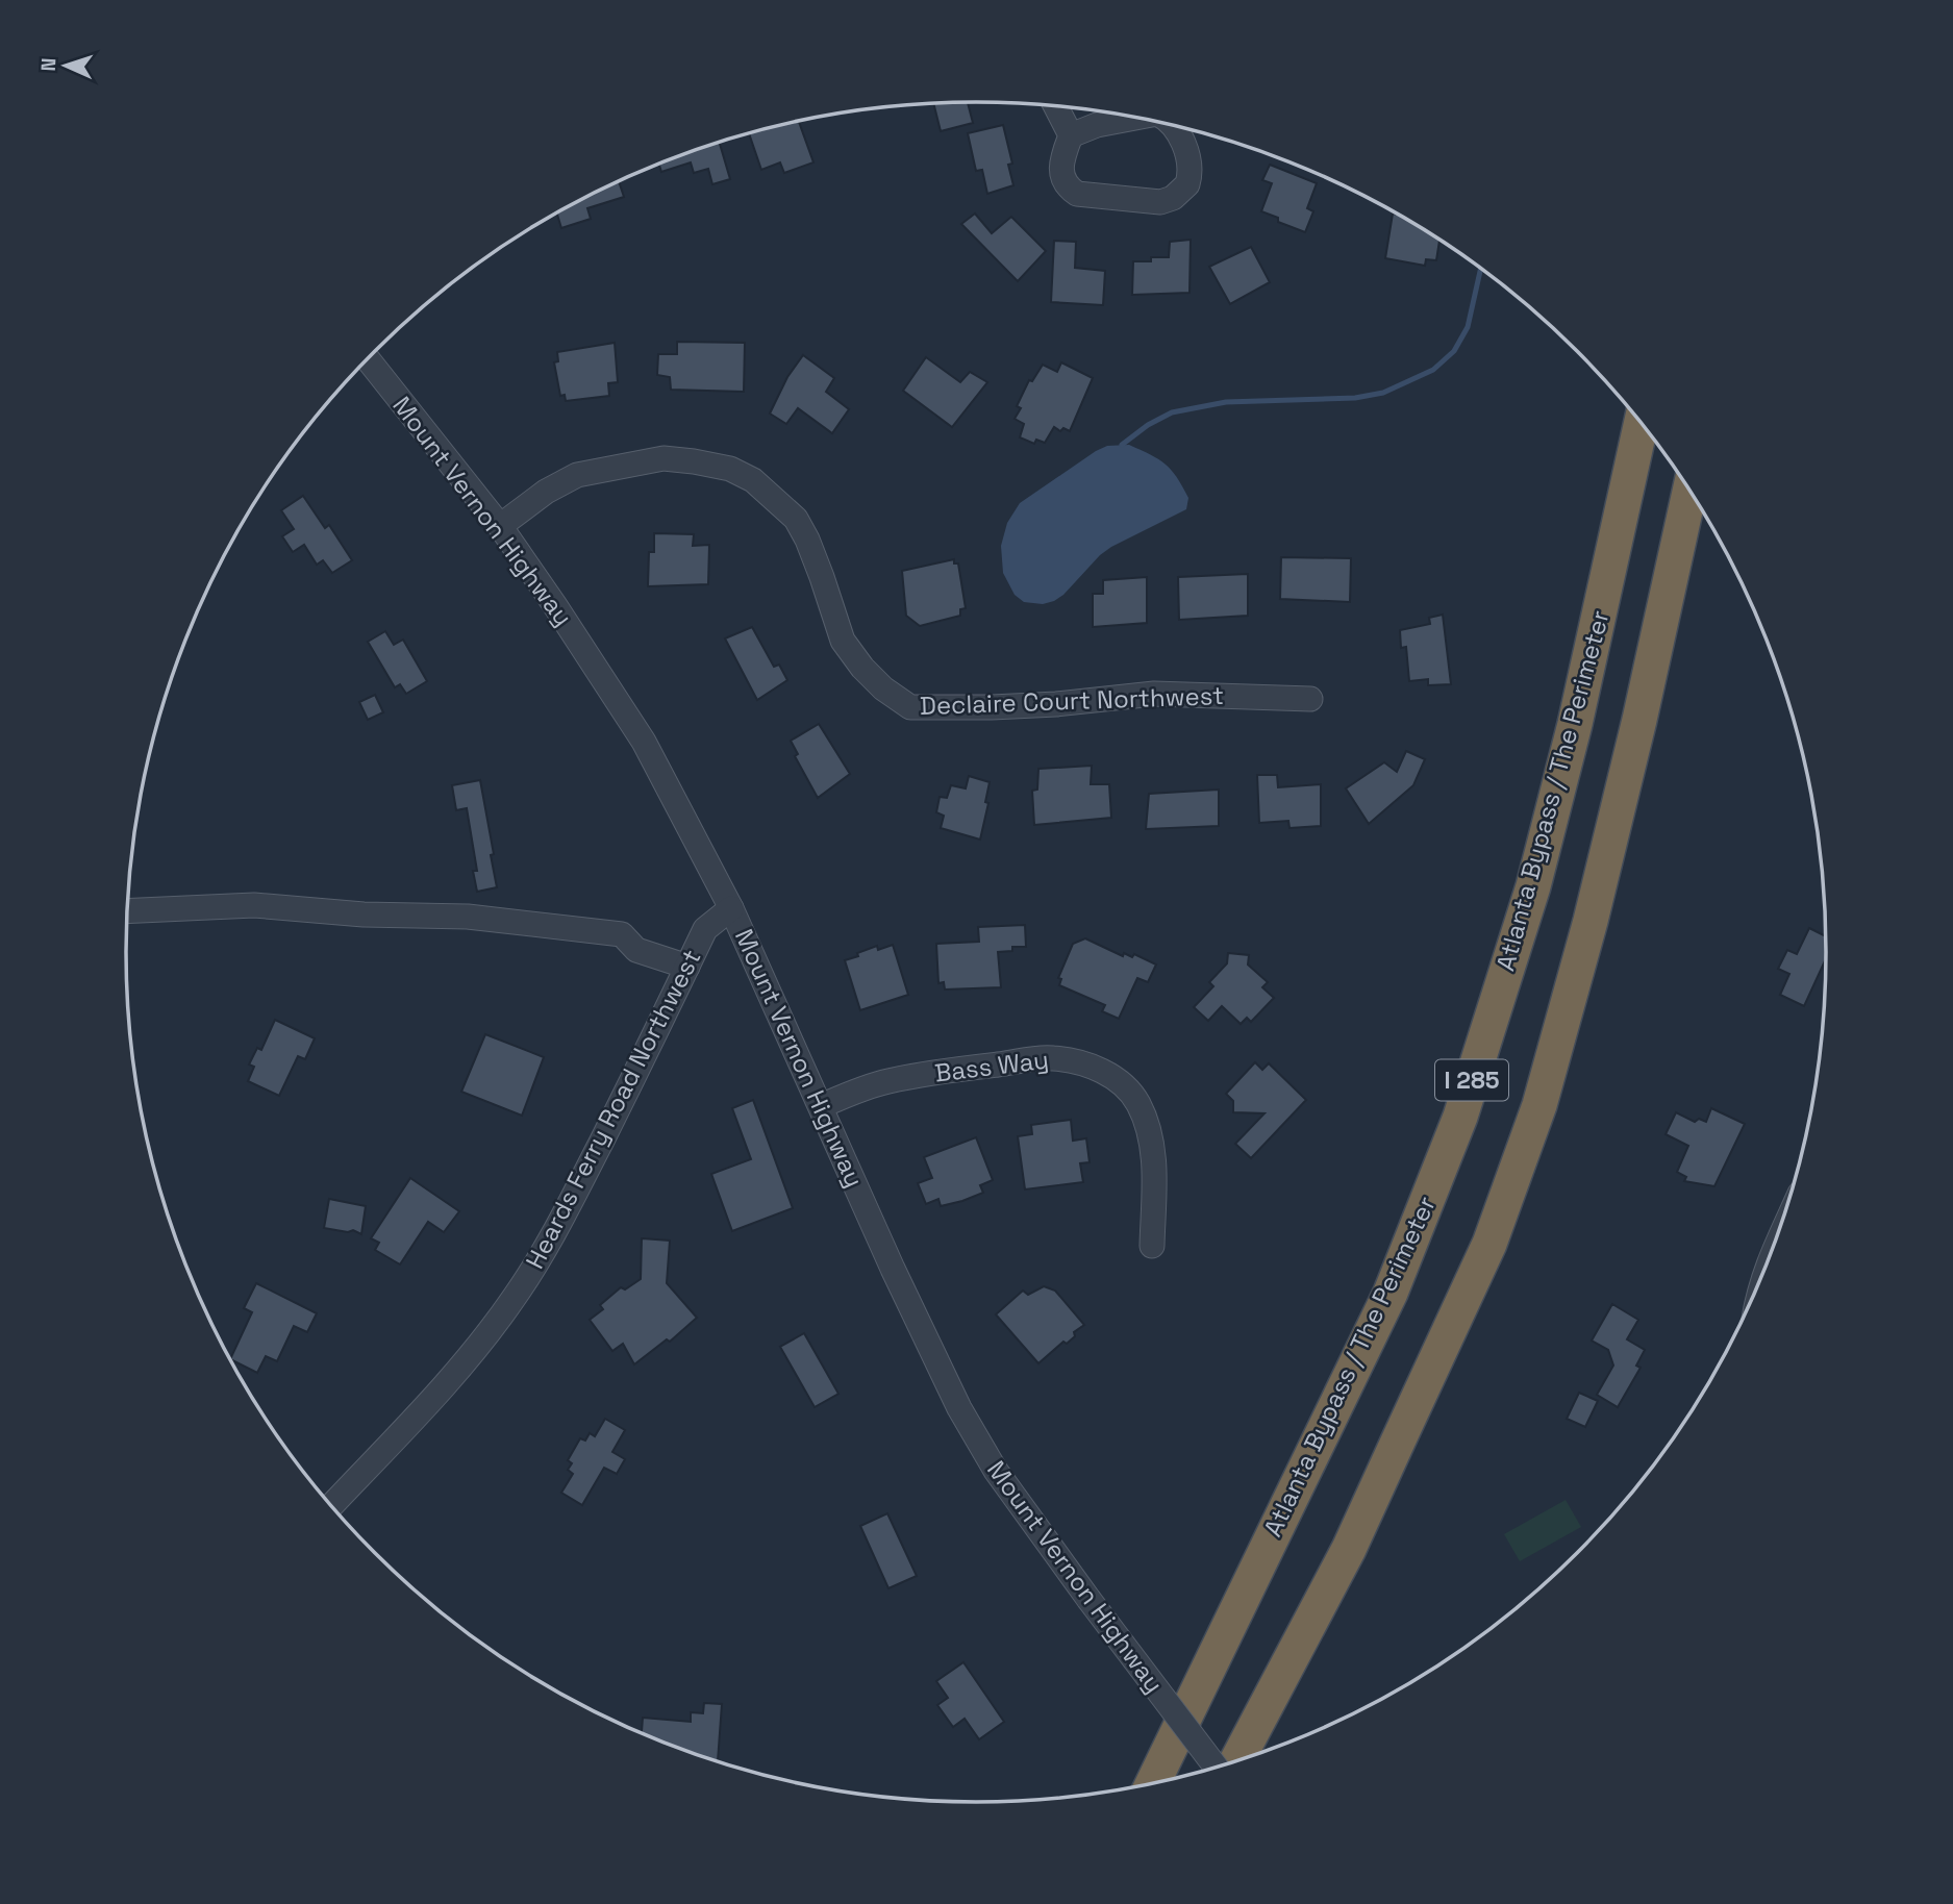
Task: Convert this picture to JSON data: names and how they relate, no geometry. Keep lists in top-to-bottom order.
{
  "streets": {
    "highway": ["Atlanta Bypass / The Perimeter", "I 285"],
    "street": [
      "Mount Vernon Highway",
      "Declaire Court Northwest",
      "Bass Way",
      "Heards Ferry Road Northwest"
    ]
  },
  "crossings": [
    ["Mount Vernon Highway", "Declaire Court Northwest"],
    ["Mount Vernon Highway", "Bass Way"],
    ["Mount Vernon Highway", "Heards Ferry Road Northwest"]
  ],
  "north": "left"
}
